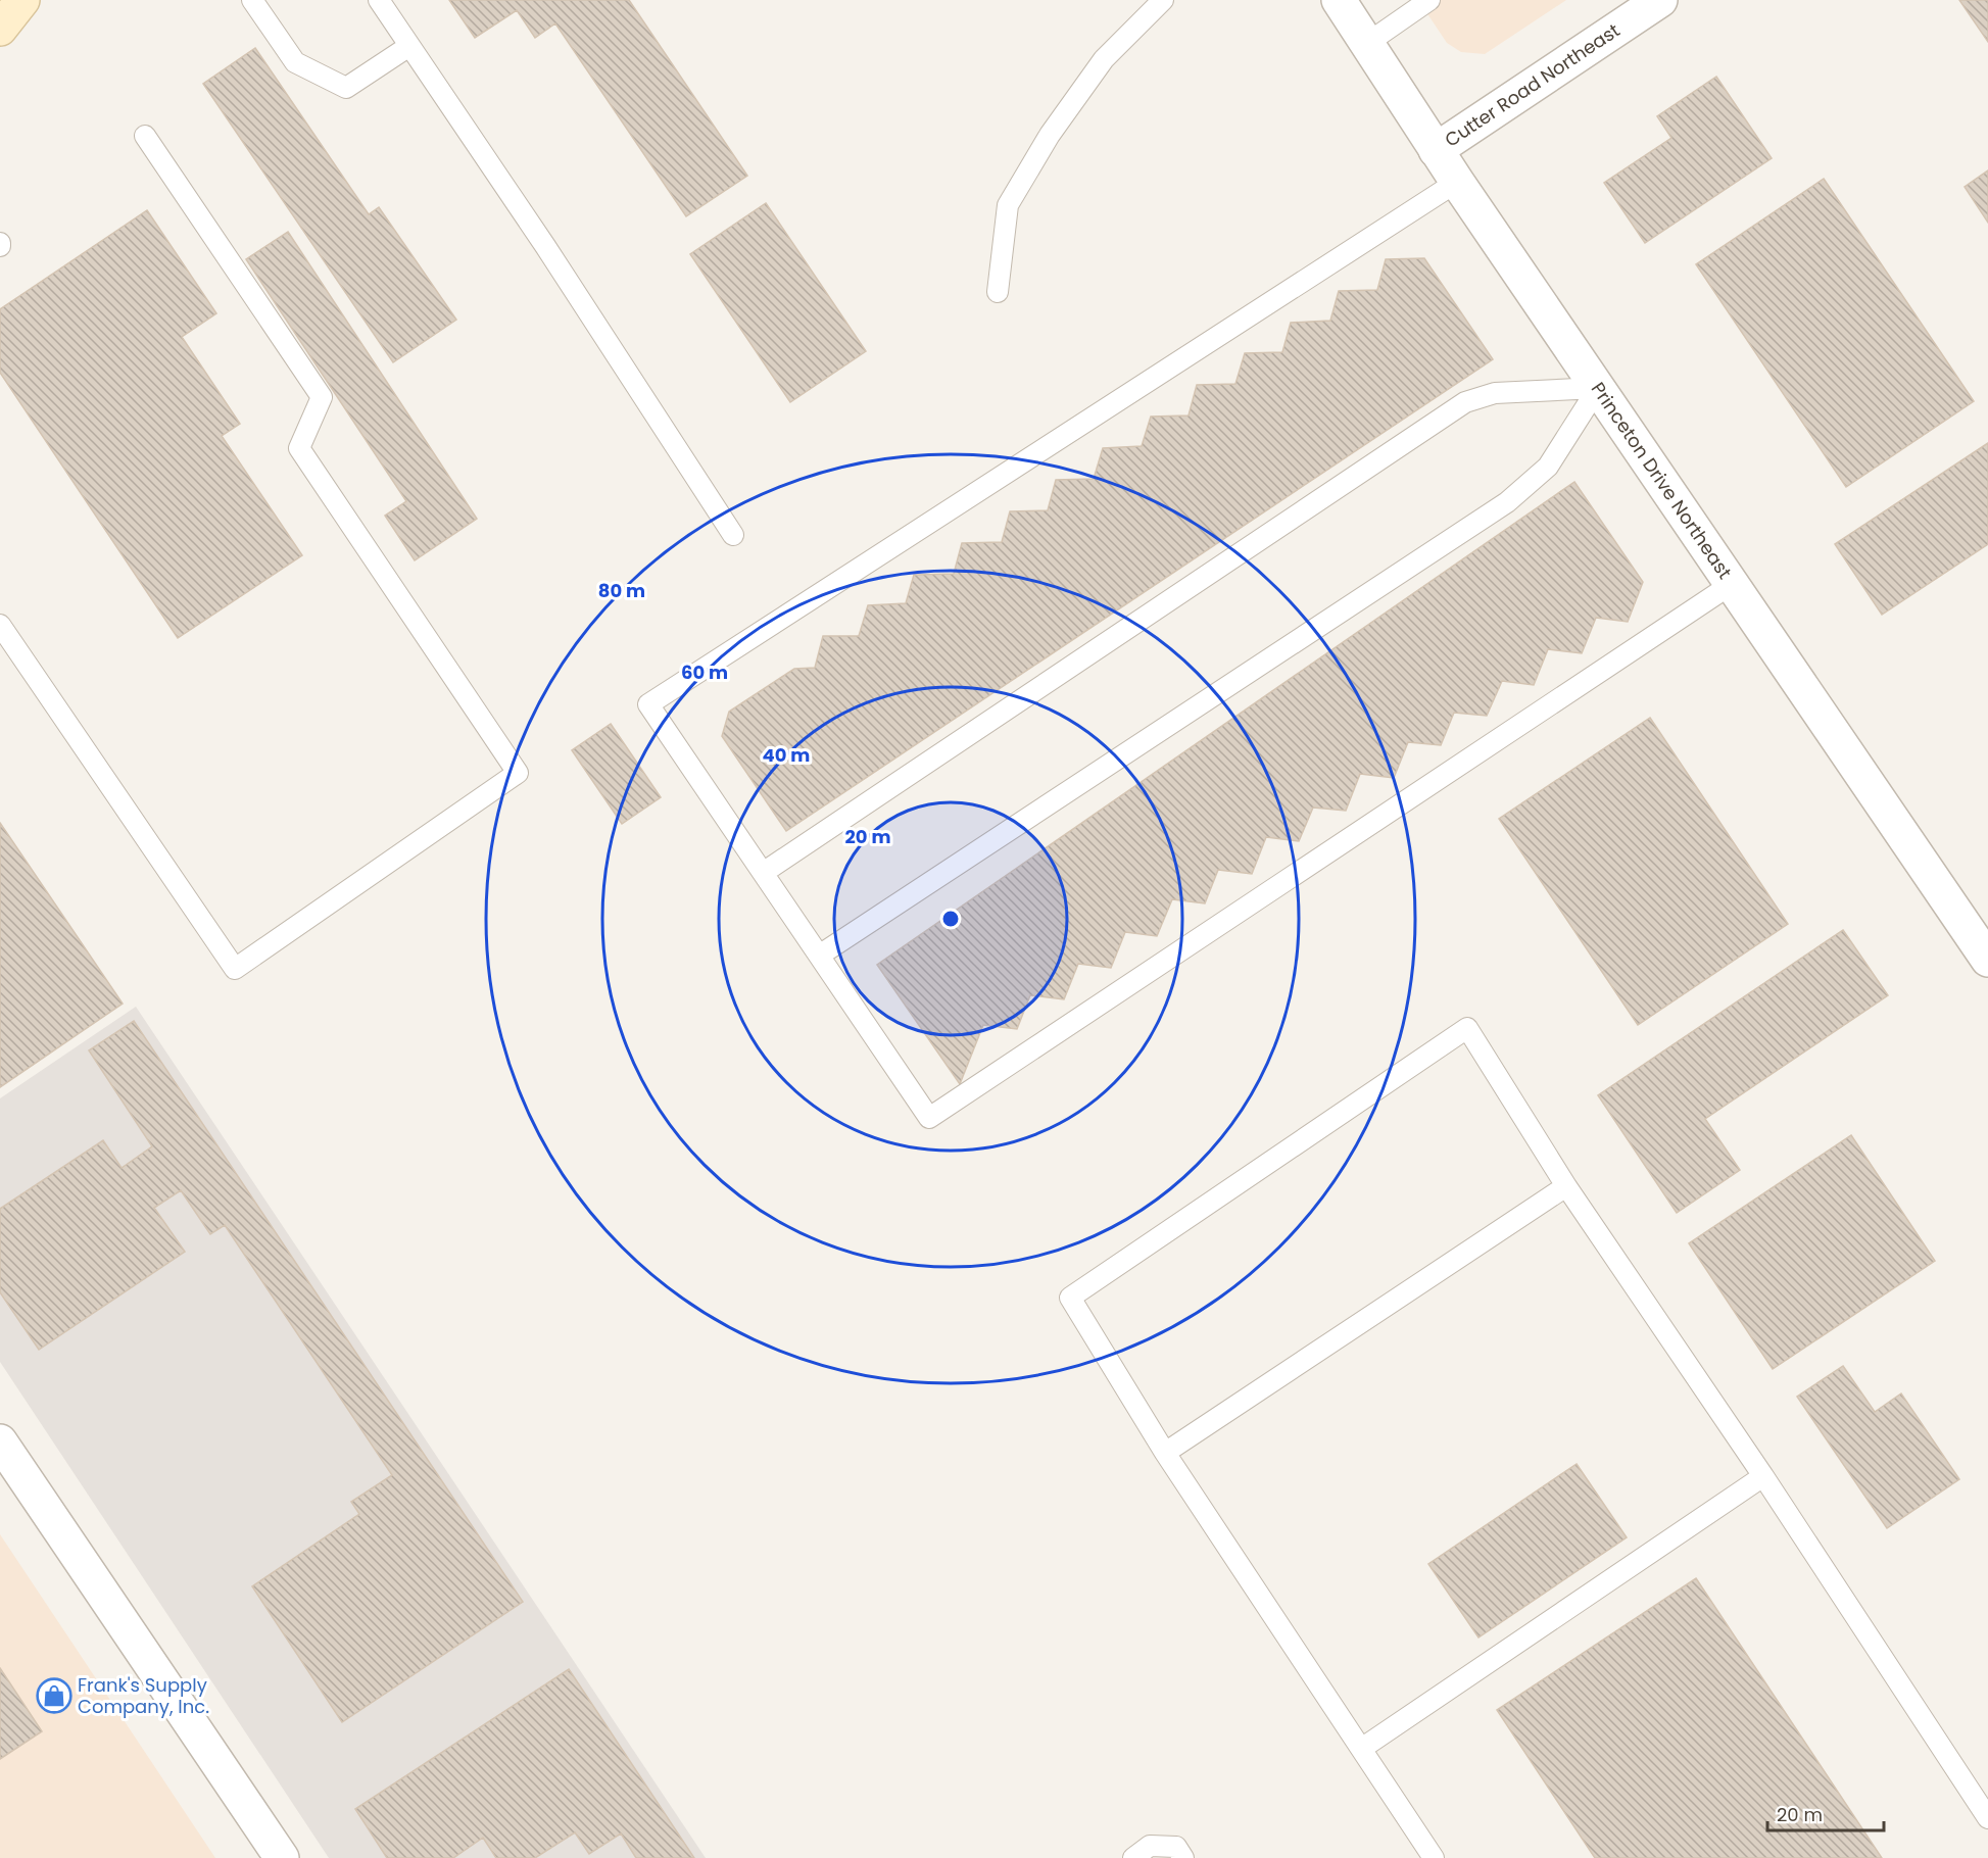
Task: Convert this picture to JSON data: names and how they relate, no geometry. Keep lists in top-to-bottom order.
{
  "streets": {
    "street": ["Cutter Road Northeast", "Princeton Drive Northeast"]
  },
  "crossings": [
    ["Cutter Road Northeast", "Princeton Drive Northeast"]
  ],
  "places": {
    "shop": ["Frank's Supply Company, Inc."]
  },
  "scale_bar": "20 m",
  "rings": [
    "80 m",
    "60 m",
    "40 m",
    "20 m"
  ]
}
